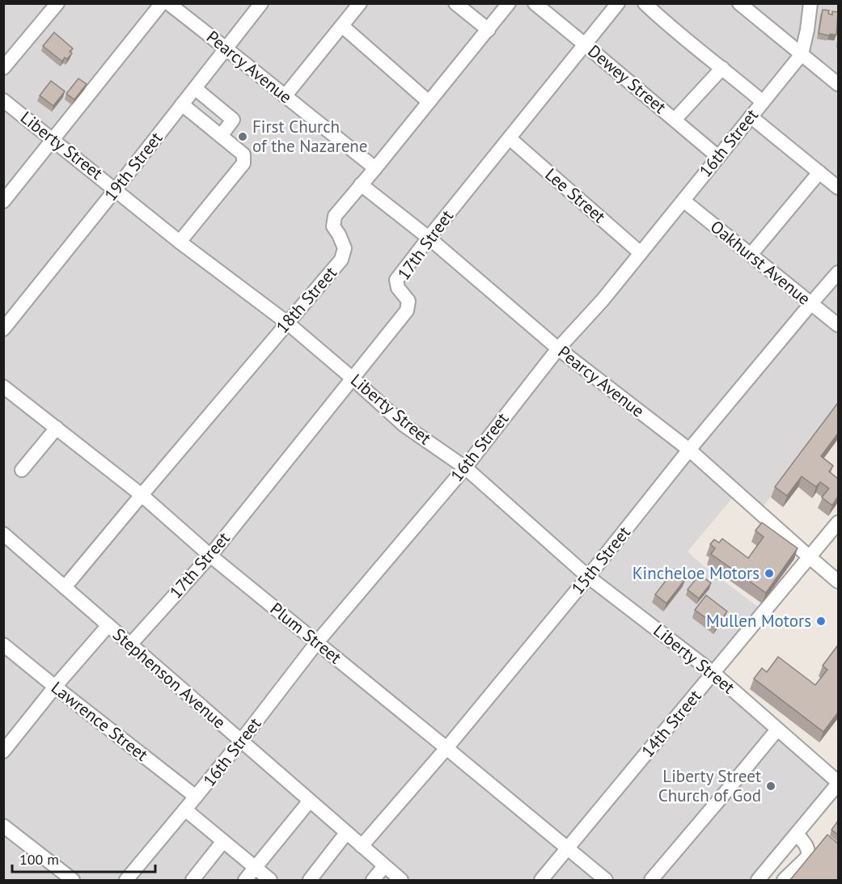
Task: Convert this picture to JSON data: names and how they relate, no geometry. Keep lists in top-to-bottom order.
{
  "streets": {
    "street": [
      "Pearcy Avenue",
      "Dewey Street",
      "16th Street",
      "Liberty Street",
      "19th Street",
      "Lee Street",
      "17th Street",
      "Oakhurst Avenue",
      "18th Street",
      "15th Street",
      "Plum Street",
      "Stephenson Avenue",
      "Lawrence Street",
      "14th Street"
    ]
  },
  "crossings": [
    ["Pearcy Avenue", "16th Street"],
    ["Pearcy Avenue", "19th Street"],
    ["Pearcy Avenue", "17th Street"],
    ["Pearcy Avenue", "18th Street"],
    ["Pearcy Avenue", "15th Street"],
    ["Pearcy Avenue", "14th Street"],
    ["Dewey Street", "16th Street"],
    ["Dewey Street", "17th Street"],
    ["16th Street", "Liberty Street"],
    ["16th Street", "Lee Street"],
    ["16th Street", "Oakhurst Avenue"],
    ["16th Street", "Plum Street"],
    ["16th Street", "Stephenson Avenue"],
    ["16th Street", "Lawrence Street"],
    ["Liberty Street", "19th Street"],
    ["Liberty Street", "17th Street"],
    ["Liberty Street", "18th Street"],
    ["Liberty Street", "15th Street"],
    ["Liberty Street", "14th Street"],
    ["Lee Street", "17th Street"],
    ["17th Street", "Plum Street"],
    ["17th Street", "Stephenson Avenue"],
    ["Oakhurst Avenue", "15th Street"],
    ["18th Street", "Plum Street"],
    ["18th Street", "Stephenson Avenue"],
    ["15th Street", "Plum Street"],
    ["15th Street", "Stephenson Avenue"],
    ["Plum Street", "14th Street"]
  ],
  "places": [
    "First Church of the Nazarene",
    "Kincheloe Motors",
    "Mullen Motors",
    "Liberty Street Church of God"
  ],
  "scale_bar": "100 m"
}
